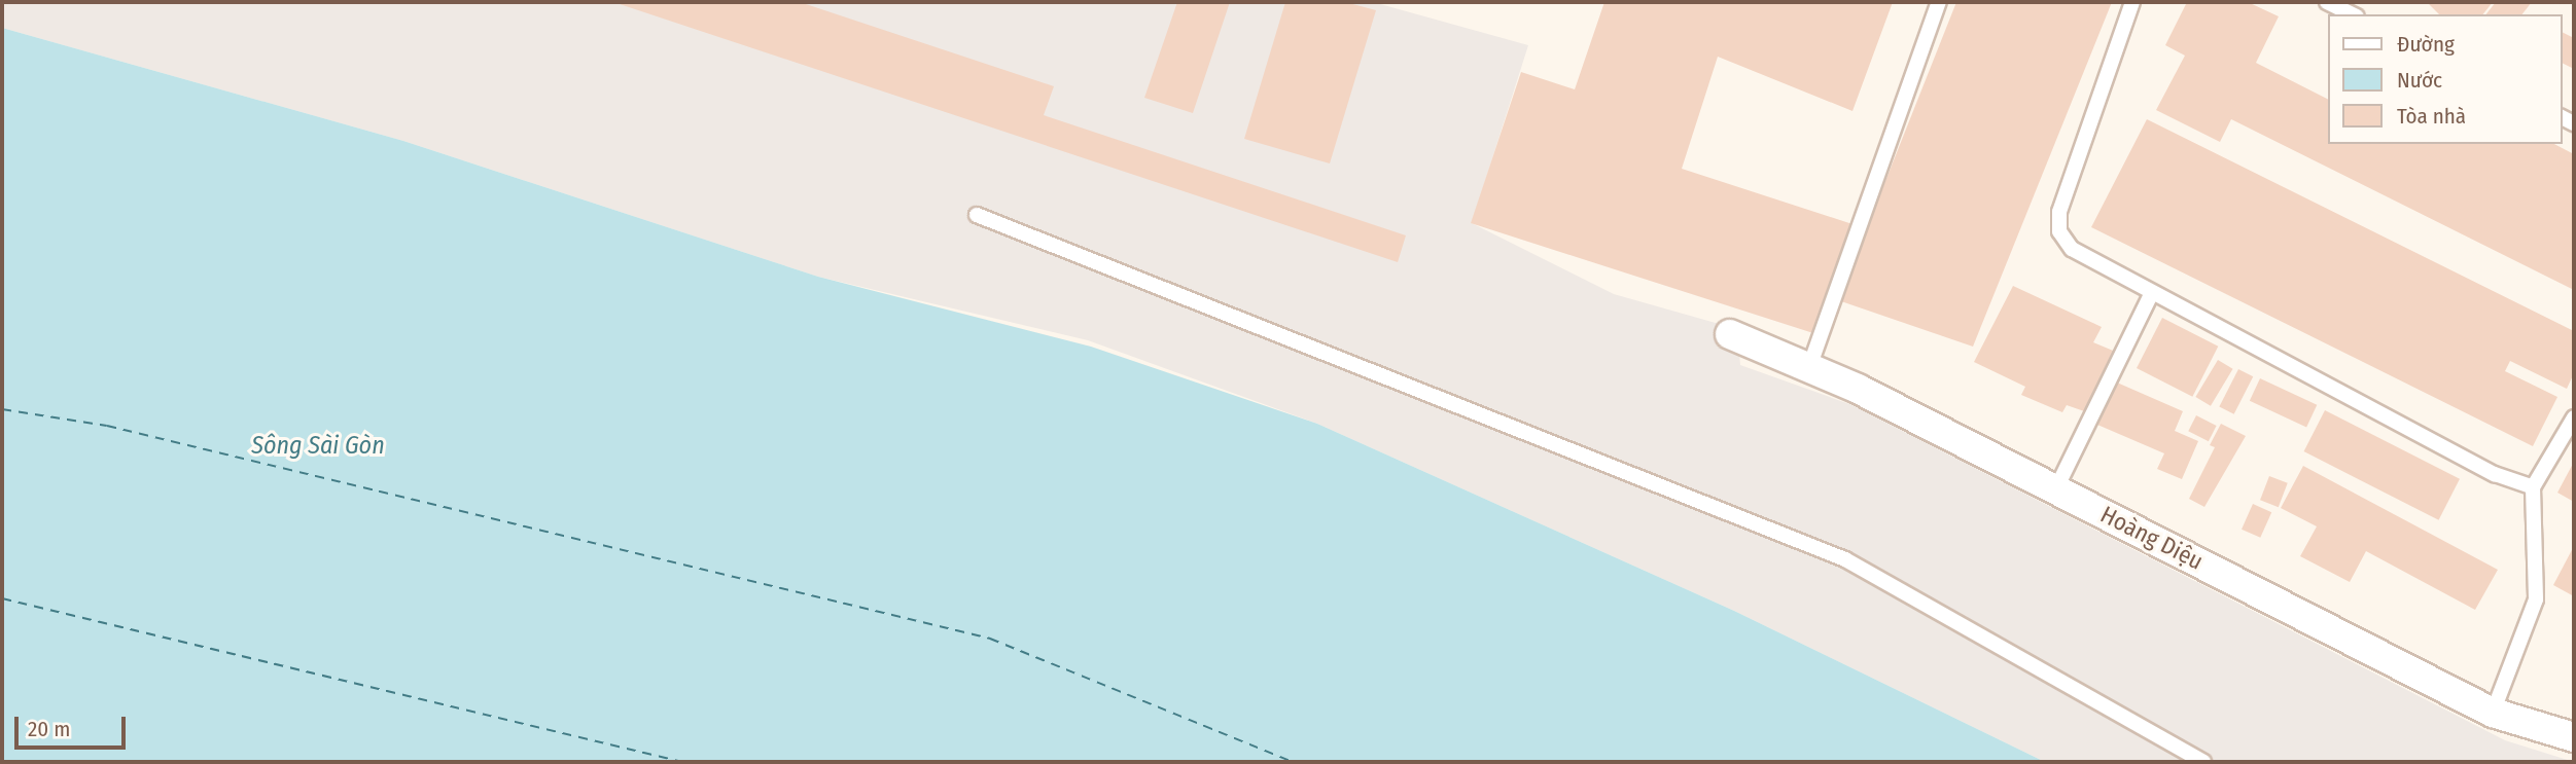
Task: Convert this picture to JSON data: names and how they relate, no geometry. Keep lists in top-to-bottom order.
{
  "streets": {
    "street": ["Hoàng Diệu"]
  },
  "water": ["Sông Sài Gòn"],
  "legend": ["Đường", "Nước", "Tòa nhà"],
  "scale_bar": "20 m"
}
